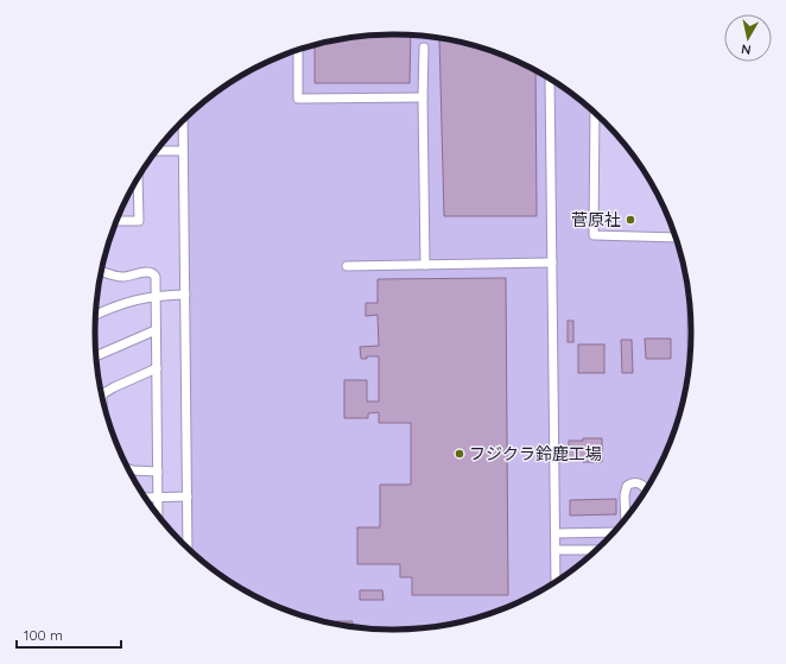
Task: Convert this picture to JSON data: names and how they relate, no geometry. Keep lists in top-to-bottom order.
{
  "places": ["菅原社", "フジクラ鈴鹿工場"],
  "scale_bar": "100 m",
  "north": "bottom"
}
